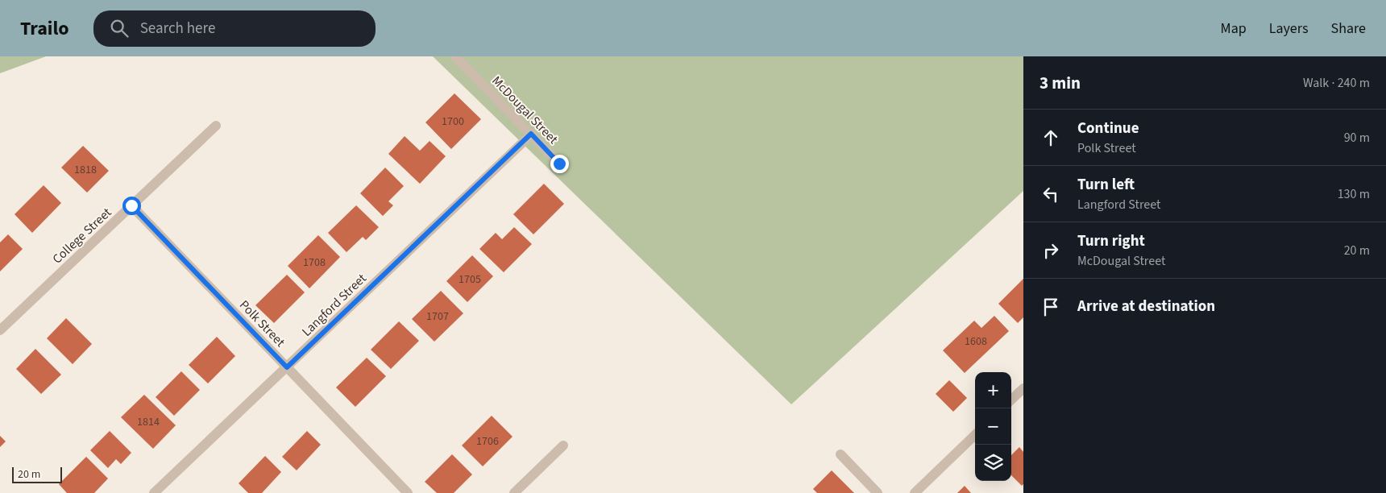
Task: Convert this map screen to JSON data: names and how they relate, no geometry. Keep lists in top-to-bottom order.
{
  "streets": {
    "street": [
      "McDougal Street",
      "College Street",
      "Langford Street",
      "Polk Street"
    ]
  },
  "crossings": [
    ["McDougal Street", "Langford Street"],
    ["College Street", "Polk Street"],
    ["Langford Street", "Polk Street"]
  ],
  "house_numbers": [
    "1700",
    "1818",
    "1708",
    "1705",
    "1707",
    "1608",
    "1814",
    "1706"
  ],
  "scale_bar": "20 m",
  "page": {
    "header": "Trailo",
    "search": "Search here",
    "nav": ["Map", "Layers", "Share"],
    "heading": ["3 min", "Walk · 240 m"],
    "list": [
      ["Continue", "Polk Street", "90 m"],
      ["Turn left", "Langford Street", "130 m"],
      ["Turn right", "McDougal Street", "20 m"],
      "Arrive at destination"
    ],
    "map_buttons": ["+", "−"],
    "scale": "20 m"
  }
}
